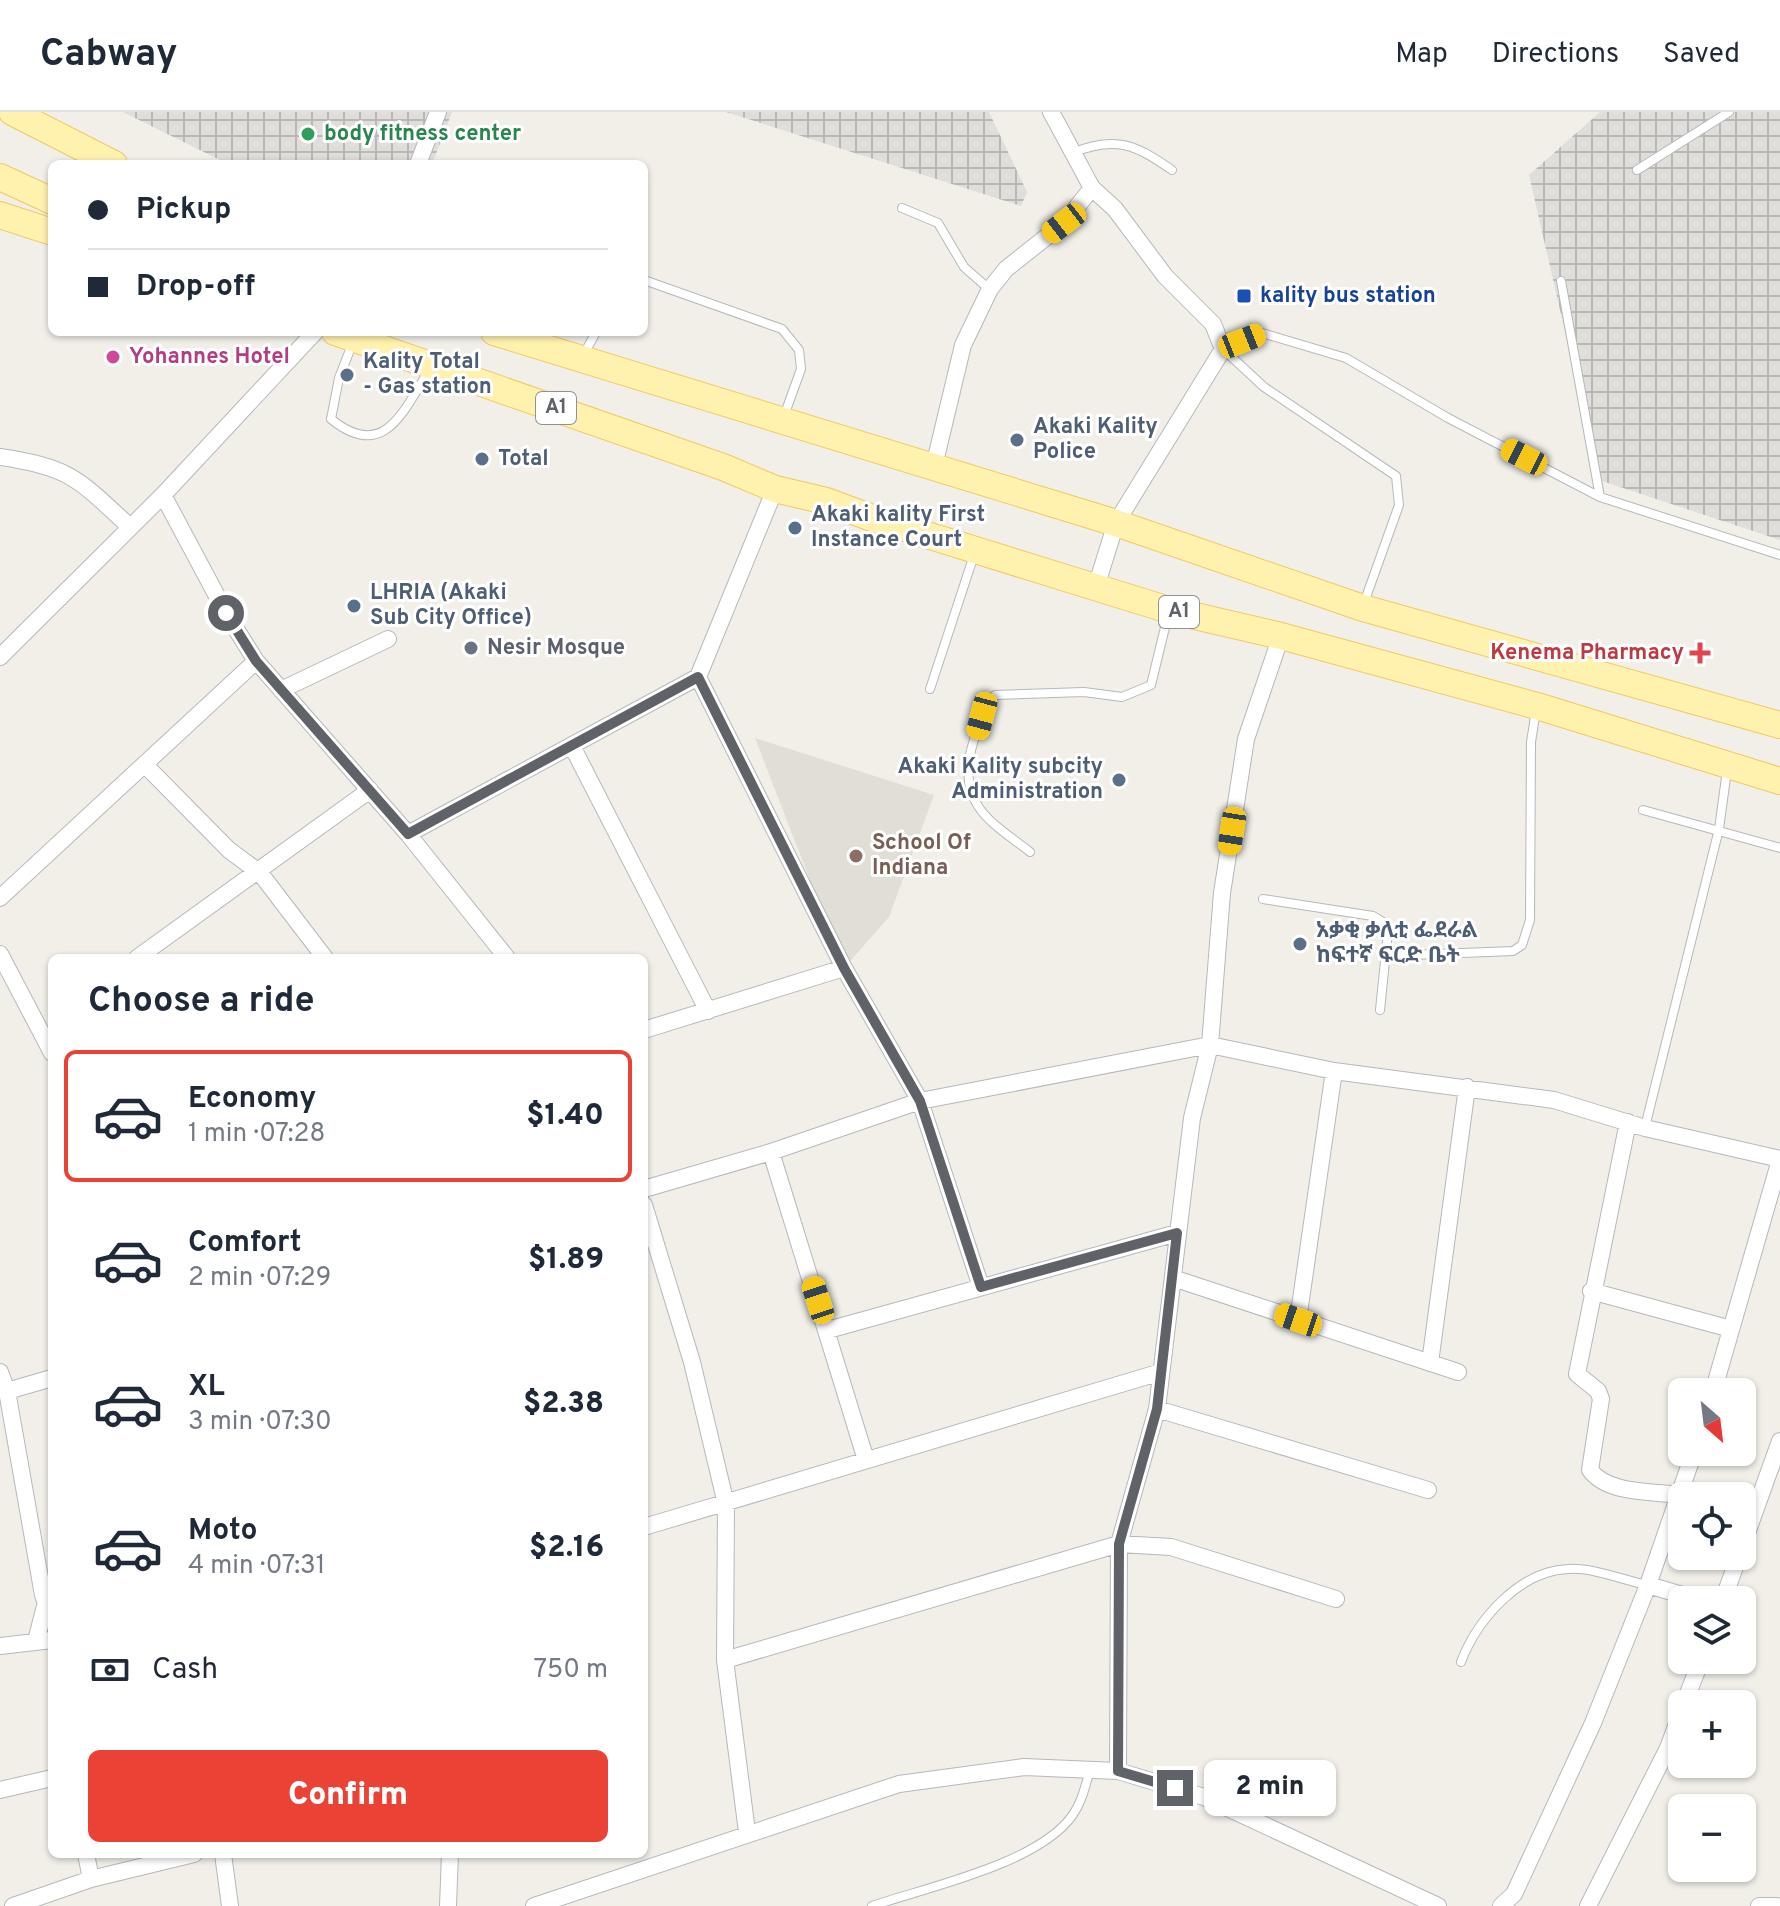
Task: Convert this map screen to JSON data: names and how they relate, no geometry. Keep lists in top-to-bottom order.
{
  "streets": {
    "main road": ["A1"]
  },
  "places": {
    "other": [
      "body fitness center",
      "Yohannes Hotel",
      "Kality Total - Gas station",
      "Akaki Kality Police",
      "Total",
      "Akaki kality First Instance Court",
      "LHRIA (Akaki Sub City Office)",
      "Nesir Mosque",
      "Akaki Kality subcity Administration",
      "School Of Indiana",
      "አቃቂ ቃሊቲ ፌደራል ከፍተኛ ፍርድ ቤት"
    ],
    "transit": ["kality bus station"],
    "health": ["Kenema Pharmacy"]
  },
  "north": "bottom right",
  "page": {
    "header": "Cabway",
    "nav": ["Map", "Directions", "Saved"],
    "banner": ["Pickup", "Drop-off"],
    "heading": "Choose a ride",
    "list": [
      {
        "name": "Economy",
        "note": "1 min · 07:28",
        "value": "$1.40"
      },
      {
        "name": "Comfort",
        "note": "2 min · 07:29",
        "value": "$1.89"
      },
      {
        "name": "XL",
        "note": "3 min · 07:30",
        "value": "$2.38"
      },
      {
        "name": "Moto",
        "note": "4 min · 07:31",
        "value": "$2.16"
      }
    ],
    "map_buttons": ["+", "−"],
    "pay": ["Cash", "750 m"],
    "buttons": "Confirm",
    "bubble": "2 min"
  }
}
